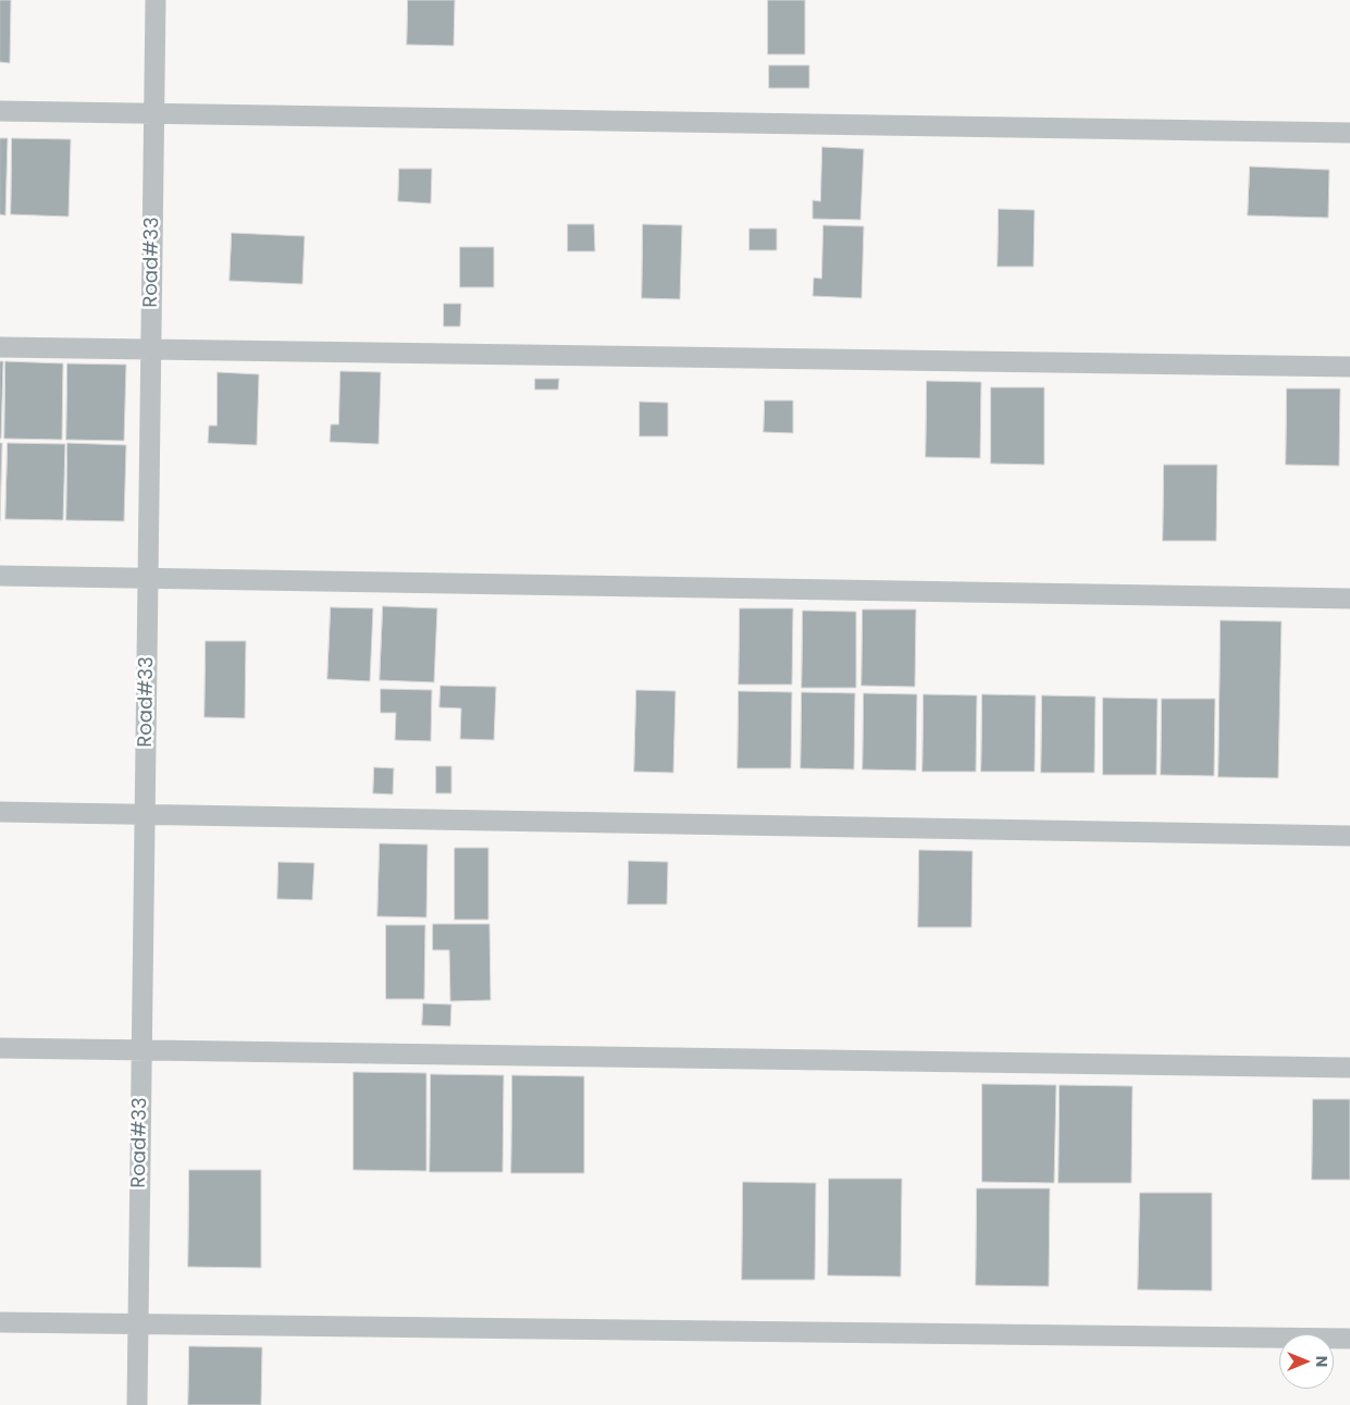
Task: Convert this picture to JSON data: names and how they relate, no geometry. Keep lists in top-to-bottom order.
{
  "streets": {
    "street": ["Road#33"]
  },
  "north": "right"
}
